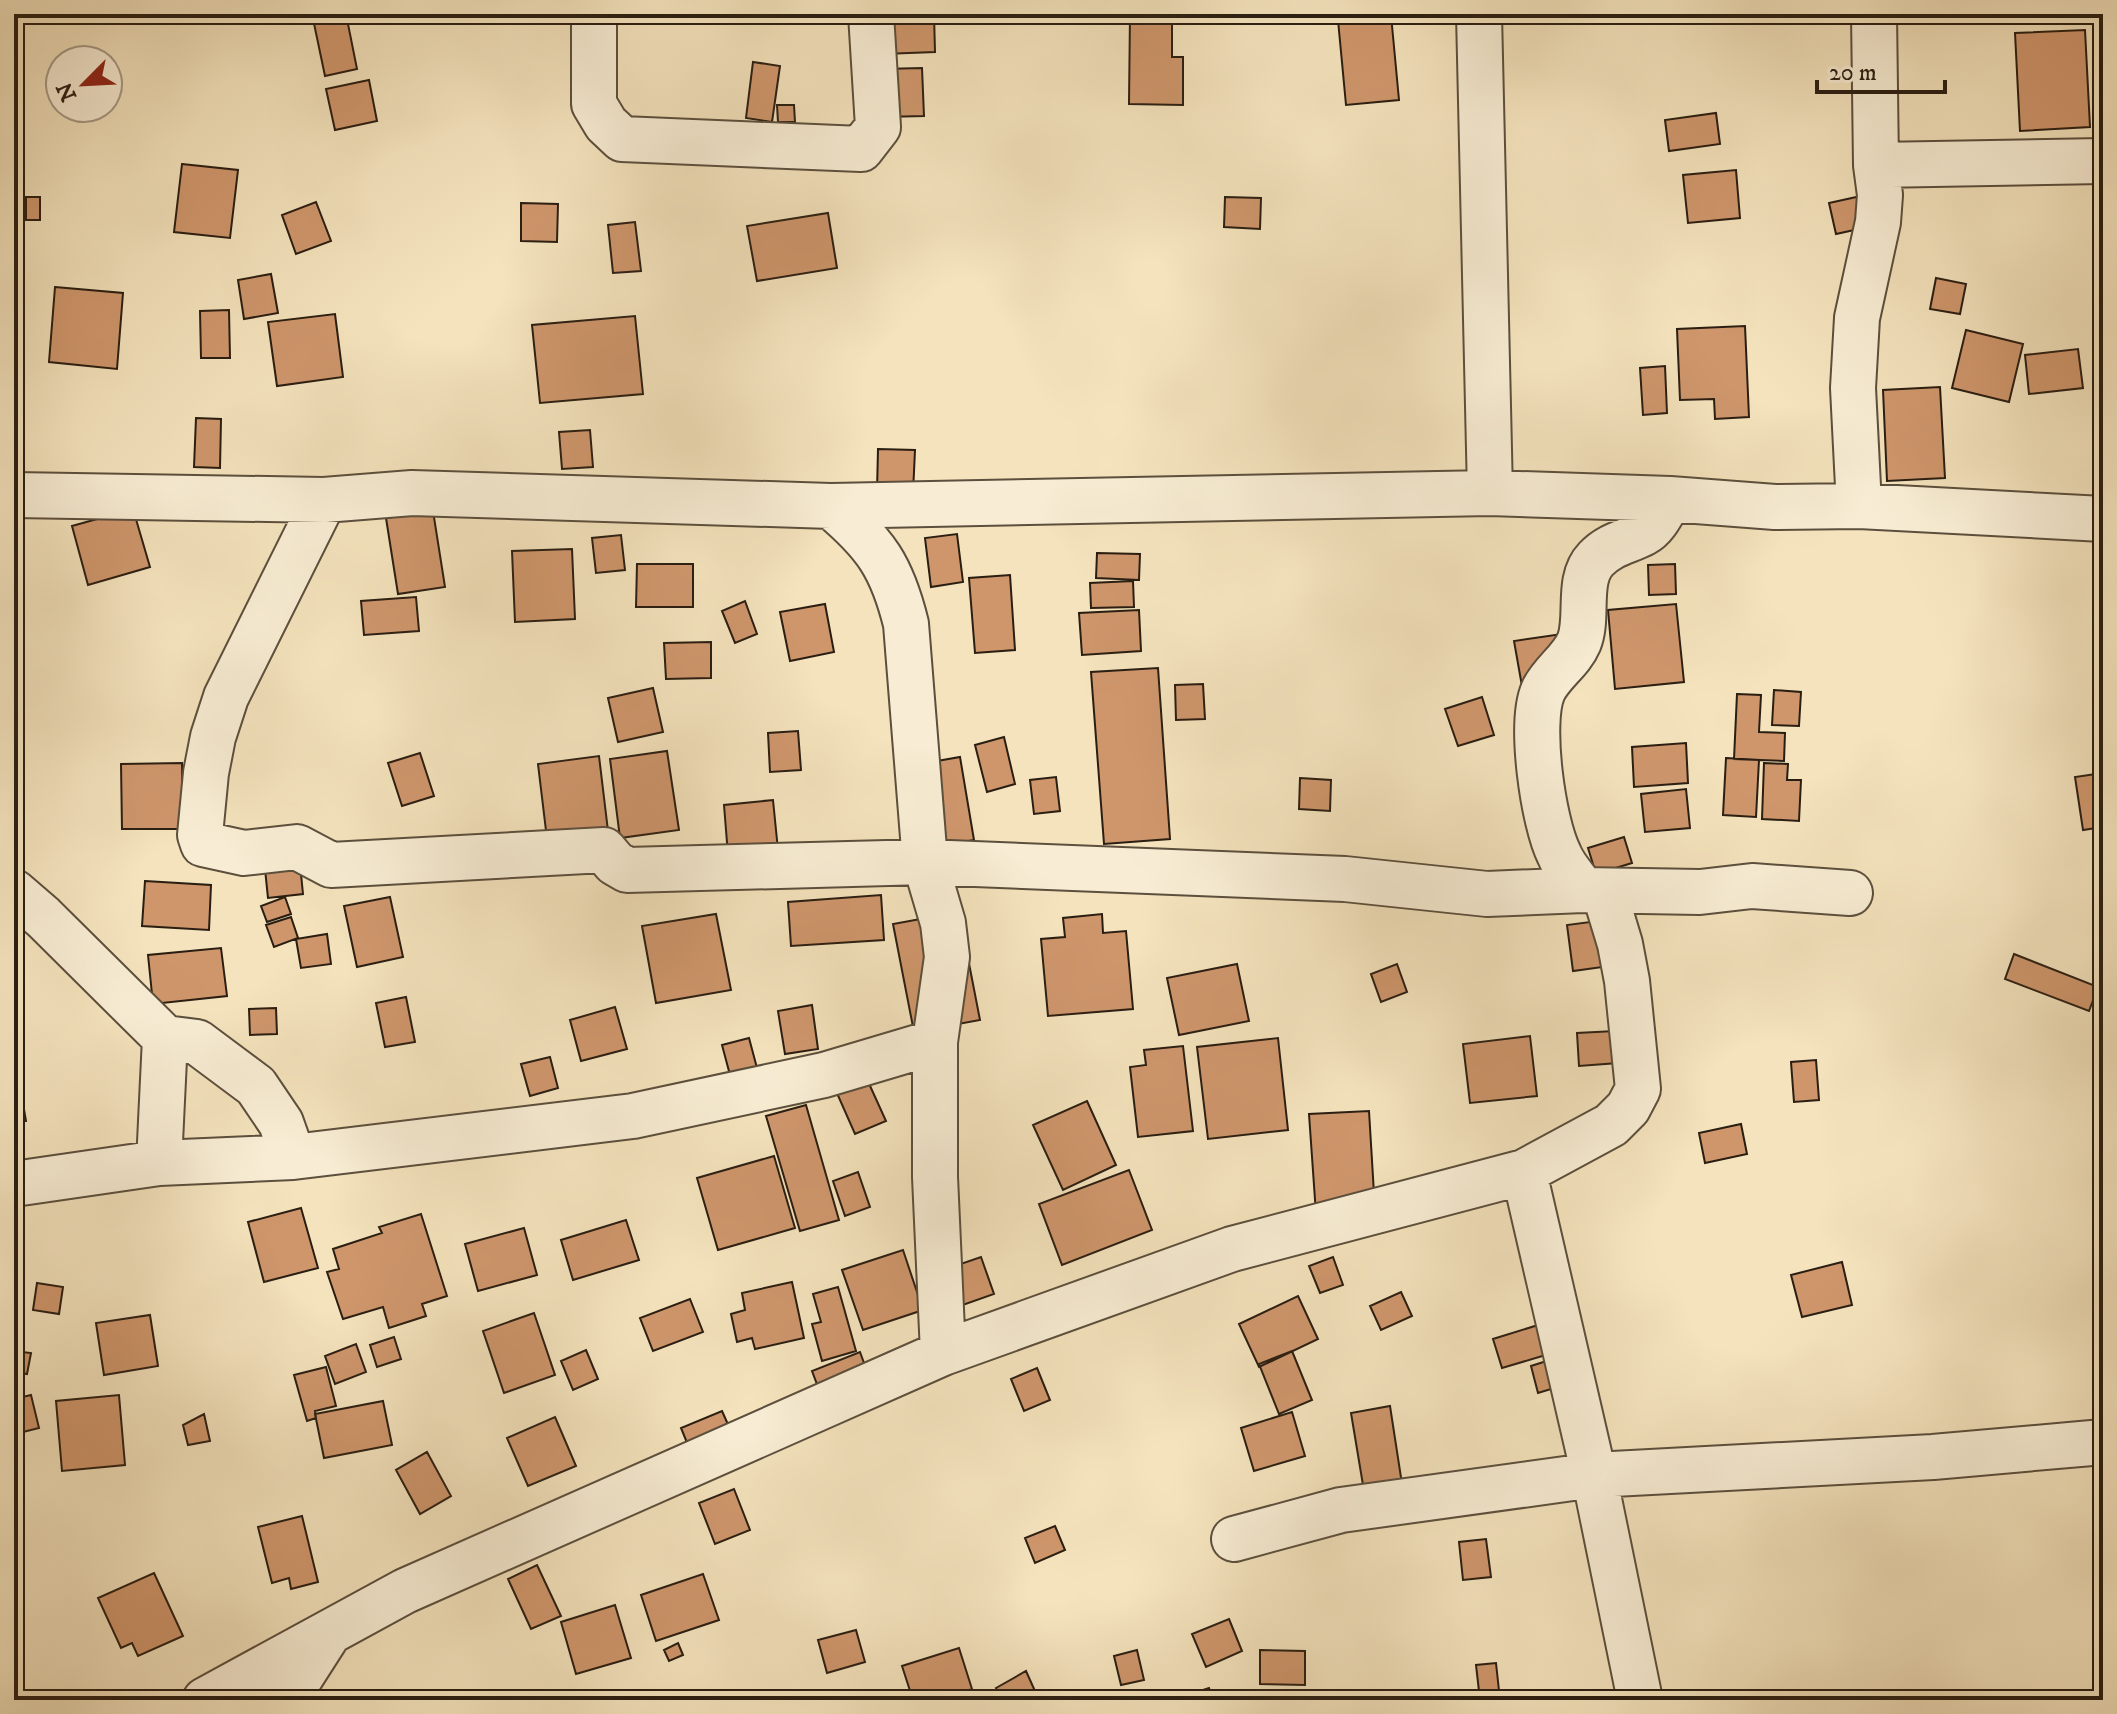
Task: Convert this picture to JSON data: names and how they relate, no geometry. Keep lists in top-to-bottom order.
{
  "scale_bar": "20 m",
  "north": "bottom left"
}
